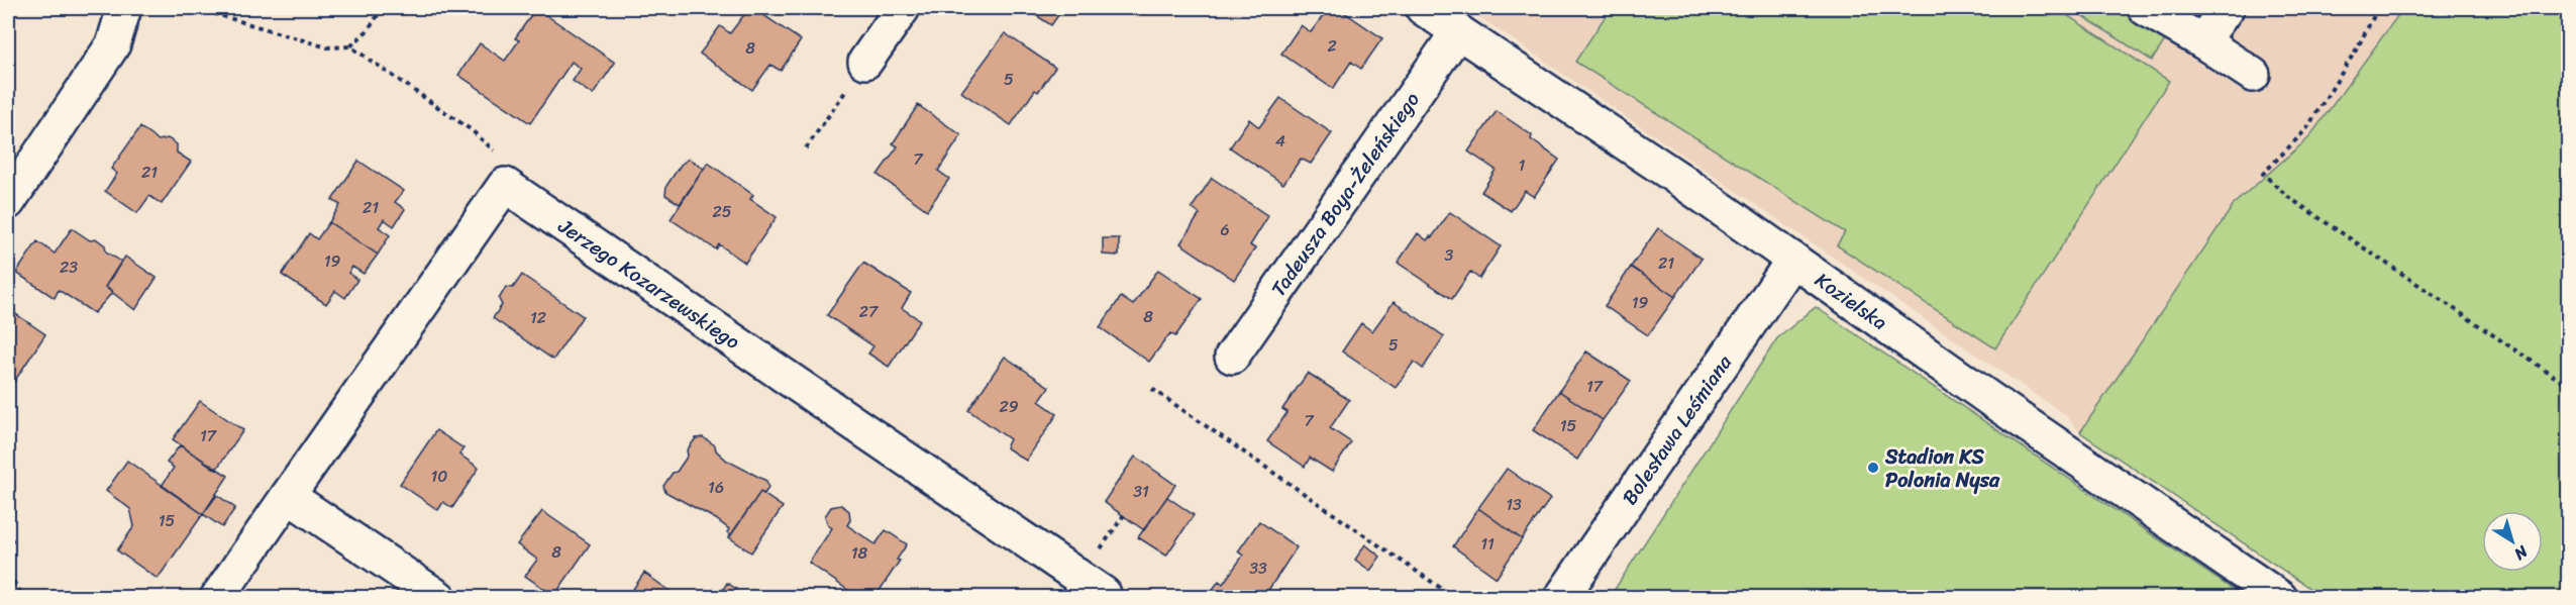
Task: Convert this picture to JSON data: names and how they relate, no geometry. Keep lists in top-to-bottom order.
{
  "streets": {
    "street": [
      "Tadeusza Boya-Żeleńskiego",
      "Jerzego Kozarzewskiego",
      "Kozielska",
      "Bolesława Leśmiana"
    ]
  },
  "crossings": [
    ["Tadeusza Boya-Żeleńskiego", "Kozielska"],
    ["Kozielska", "Bolesława Leśmiana"]
  ],
  "places": ["Stadion KS Polonia Nysa"],
  "house_numbers": [
    "2",
    "8",
    "5",
    "4",
    "7",
    "1",
    "21",
    "21",
    "25",
    "6",
    "3",
    "19",
    "21",
    "23",
    "19",
    "27",
    "8",
    "12",
    "5",
    "17",
    "29",
    "7",
    "15",
    "17",
    "10",
    "16",
    "31",
    "13",
    "15",
    "11",
    "8",
    "18",
    "33"
  ],
  "north": "bottom right"
}
